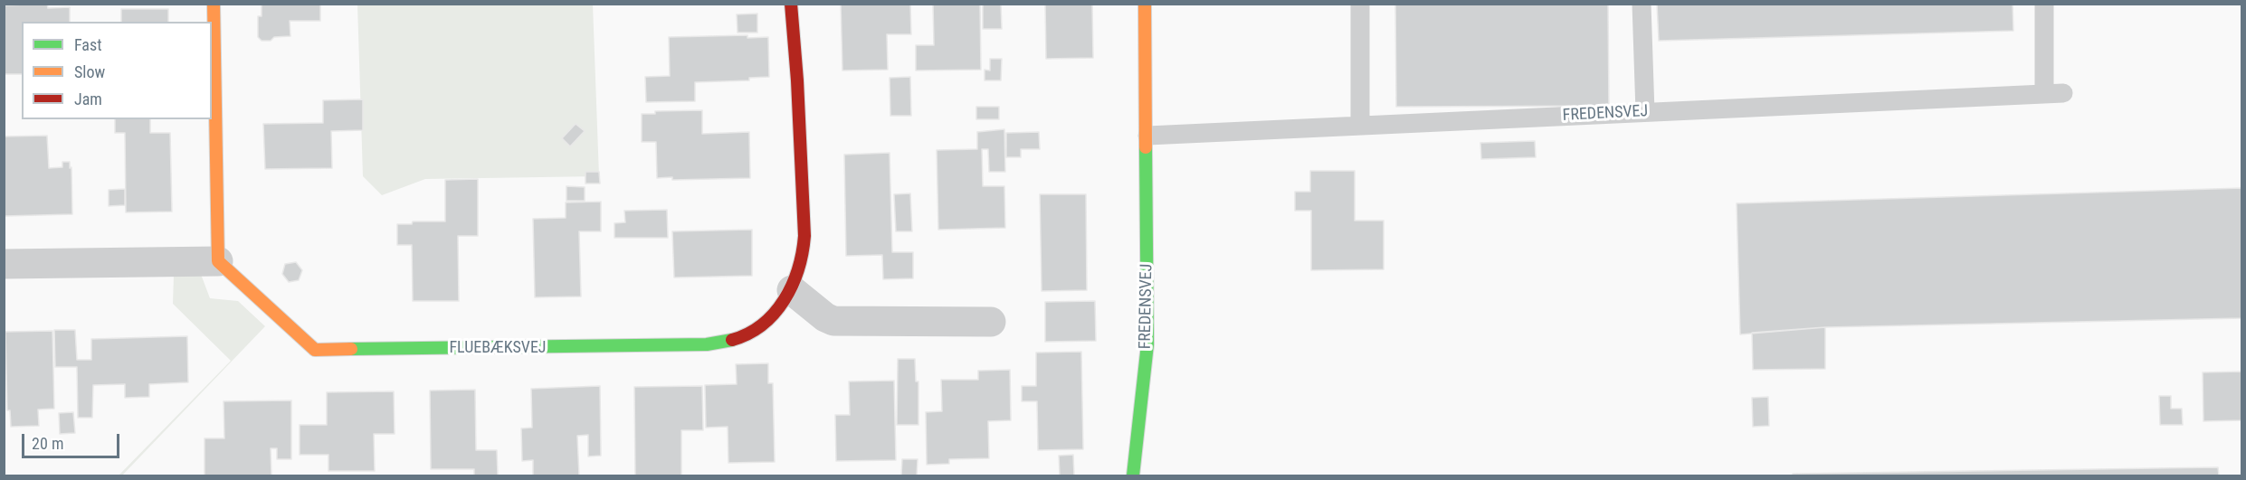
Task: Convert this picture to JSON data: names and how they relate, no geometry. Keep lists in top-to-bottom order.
{
  "streets": {
    "street": ["FREDENSVEJ", "FLUEBÆKSVEJ"]
  },
  "legend": ["Fast", "Slow", "Jam"],
  "scale_bar": "20 m"
}
